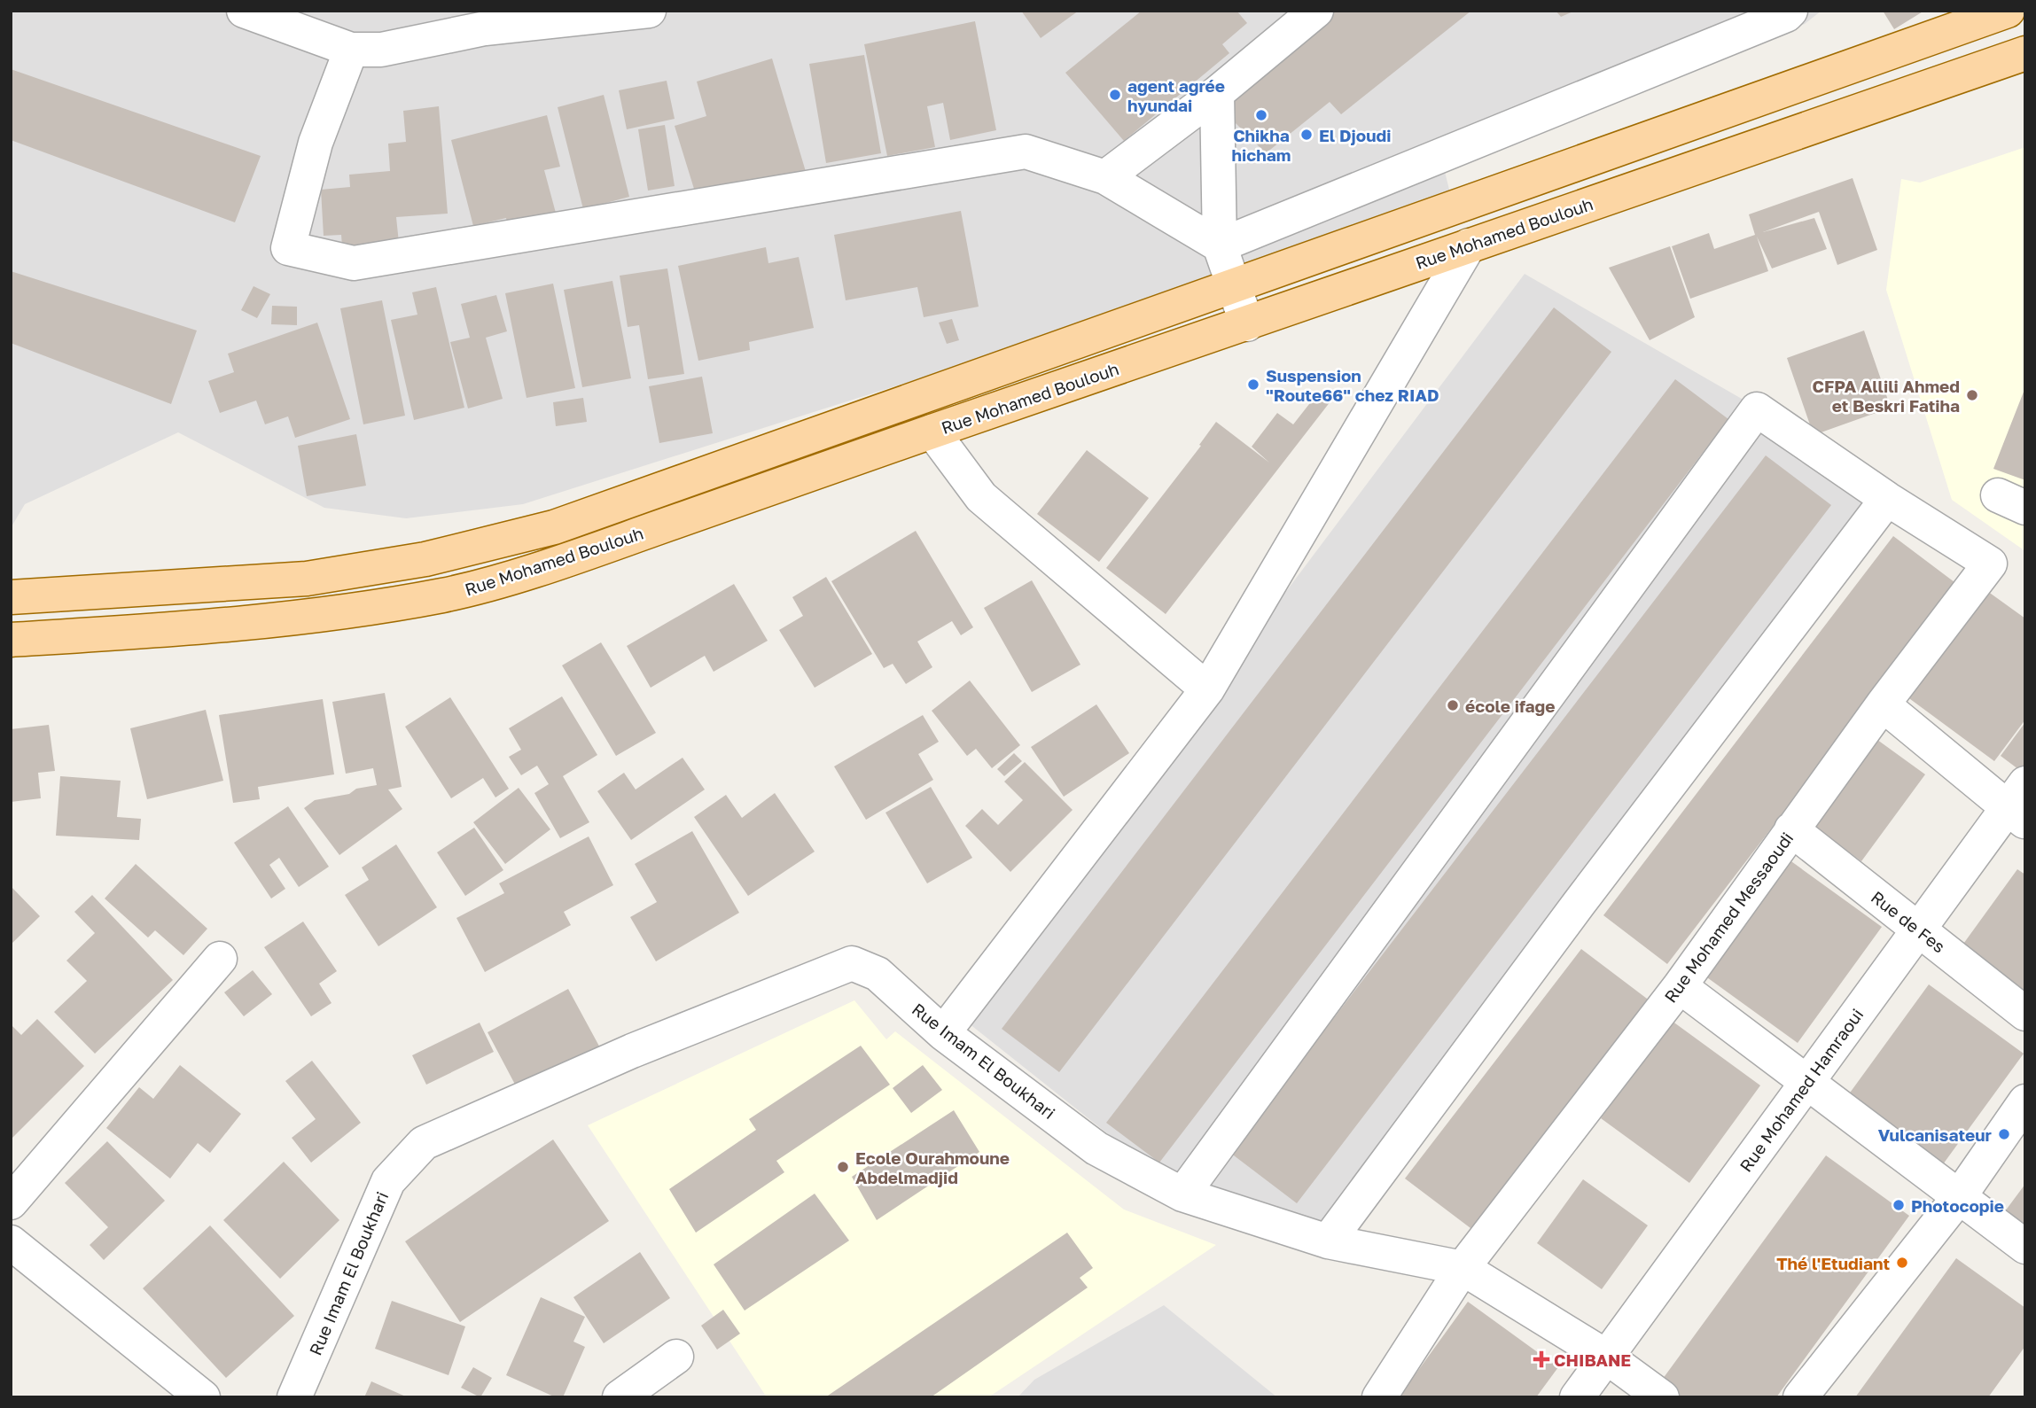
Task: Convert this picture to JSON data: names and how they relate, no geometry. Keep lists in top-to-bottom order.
{
  "streets": {
    "main road": ["Rue Mohamed Boulouh"],
    "street": [
      "Rue Mohamed Messaoudi",
      "Rue de Fes",
      "Rue Imam El Boukhari",
      "Rue Mohamed Hamraoui"
    ]
  },
  "crossings": [
    ["Rue Mohamed Messaoudi", "Rue de Fes"],
    ["Rue Mohamed Messaoudi", "Rue Imam El Boukhari"],
    ["Rue de Fes", "Rue Mohamed Hamraoui"],
    ["Rue Imam El Boukhari", "Rue Mohamed Hamraoui"]
  ],
  "places": {
    "other": [
      "agent agrée hyundai",
      "Chikha hicham",
      "El Djoudi",
      "Suspension \"Route66\" chez RIAD",
      "CFPA Allili Ahmed et Beskri Fatiha",
      "école ifage",
      "Vulcanisateur",
      "Ecole Ourahmoune Abdelmadjid",
      "Photocopie",
      "Thé l'Etudiant"
    ],
    "health": ["CHIBANE"]
  }
}
